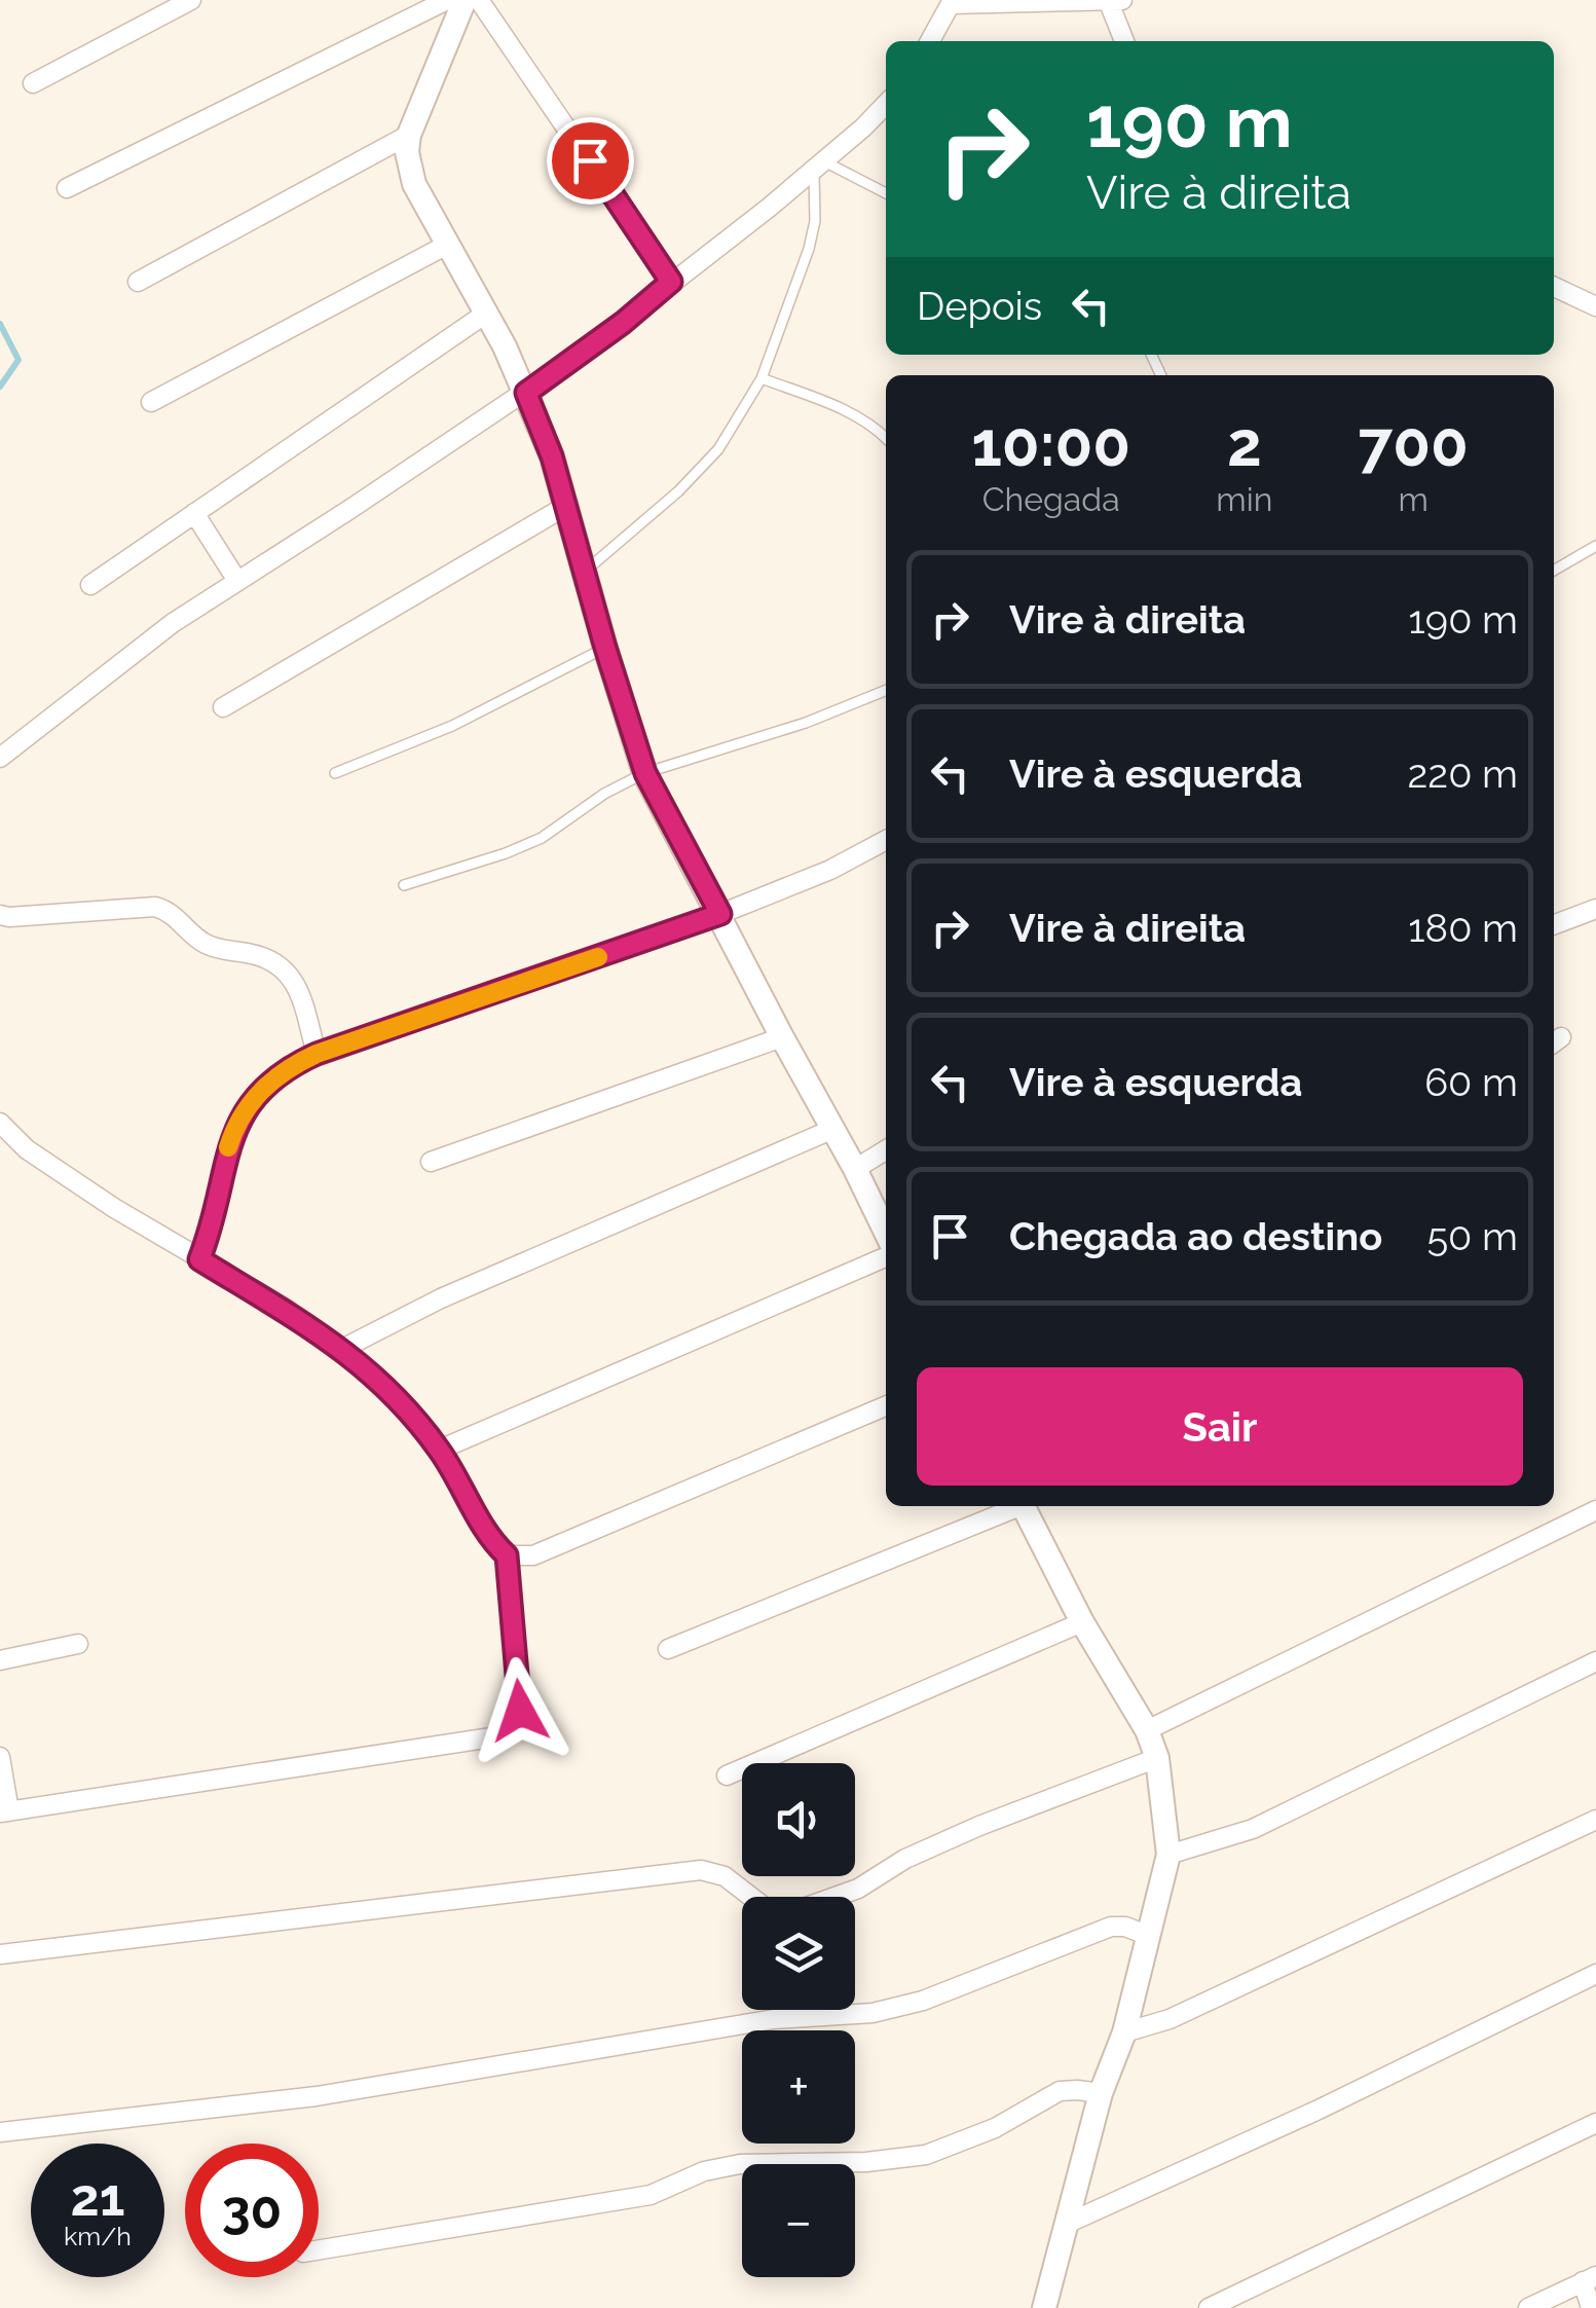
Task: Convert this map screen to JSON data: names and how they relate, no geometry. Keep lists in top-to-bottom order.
{
  "page": {
    "turn": ["190 m", "Vire à direita"],
    "then": "Depois",
    "eta": [
      "10:00",
      "Chegada",
      "2",
      "min",
      "700",
      "m"
    ],
    "list": [
      {
        "name": "Vire à direita",
        "value": "190 m"
      },
      {
        "name": "Vire à esquerda",
        "value": "220 m"
      },
      {
        "name": "Vire à direita",
        "value": "180 m"
      },
      {
        "name": "Vire à esquerda",
        "value": "60 m"
      },
      {
        "name": "Chegada ao destino",
        "value": "50 m"
      }
    ],
    "buttons": "Sair",
    "map_buttons": ["+", "−"],
    "speed": "21 km/h",
    "limit": "30"
  }
}
